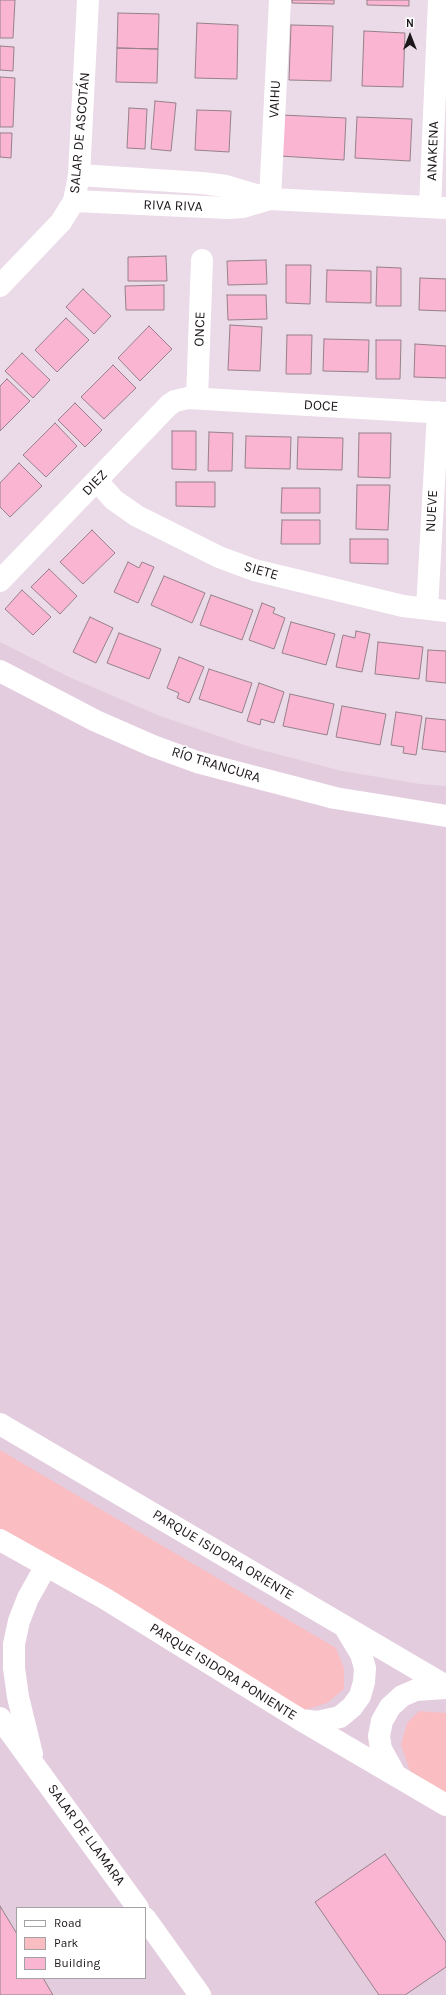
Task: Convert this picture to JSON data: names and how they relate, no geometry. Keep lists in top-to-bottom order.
{
  "streets": {
    "street": [
      "VAIHU",
      "SALAR DE ASCOTÁN",
      "ANAKENA",
      "RIVA RIVA",
      "ONCE",
      "DOCE",
      "DIEZ",
      "NUEVE",
      "SIETE",
      "RÍO TRANCURA",
      "PARQUE ISIDORA ORIENTE",
      "PARQUE ISIDORA PONIENTE",
      "SALAR DE LLAMARA"
    ]
  },
  "crossings": [
    ["VAIHU", "RIVA RIVA"],
    ["SALAR DE ASCOTÁN", "RIVA RIVA"],
    ["ANAKENA", "RIVA RIVA"],
    ["ONCE", "DOCE"],
    ["ONCE", "DIEZ"],
    ["DOCE", "DIEZ"],
    ["DOCE", "NUEVE"],
    ["DIEZ", "SIETE"],
    ["NUEVE", "SIETE"],
    ["PARQUE ISIDORA PONIENTE", "SALAR DE LLAMARA"]
  ],
  "legend": ["Road", "Park", "Building"],
  "north": "top"
}
